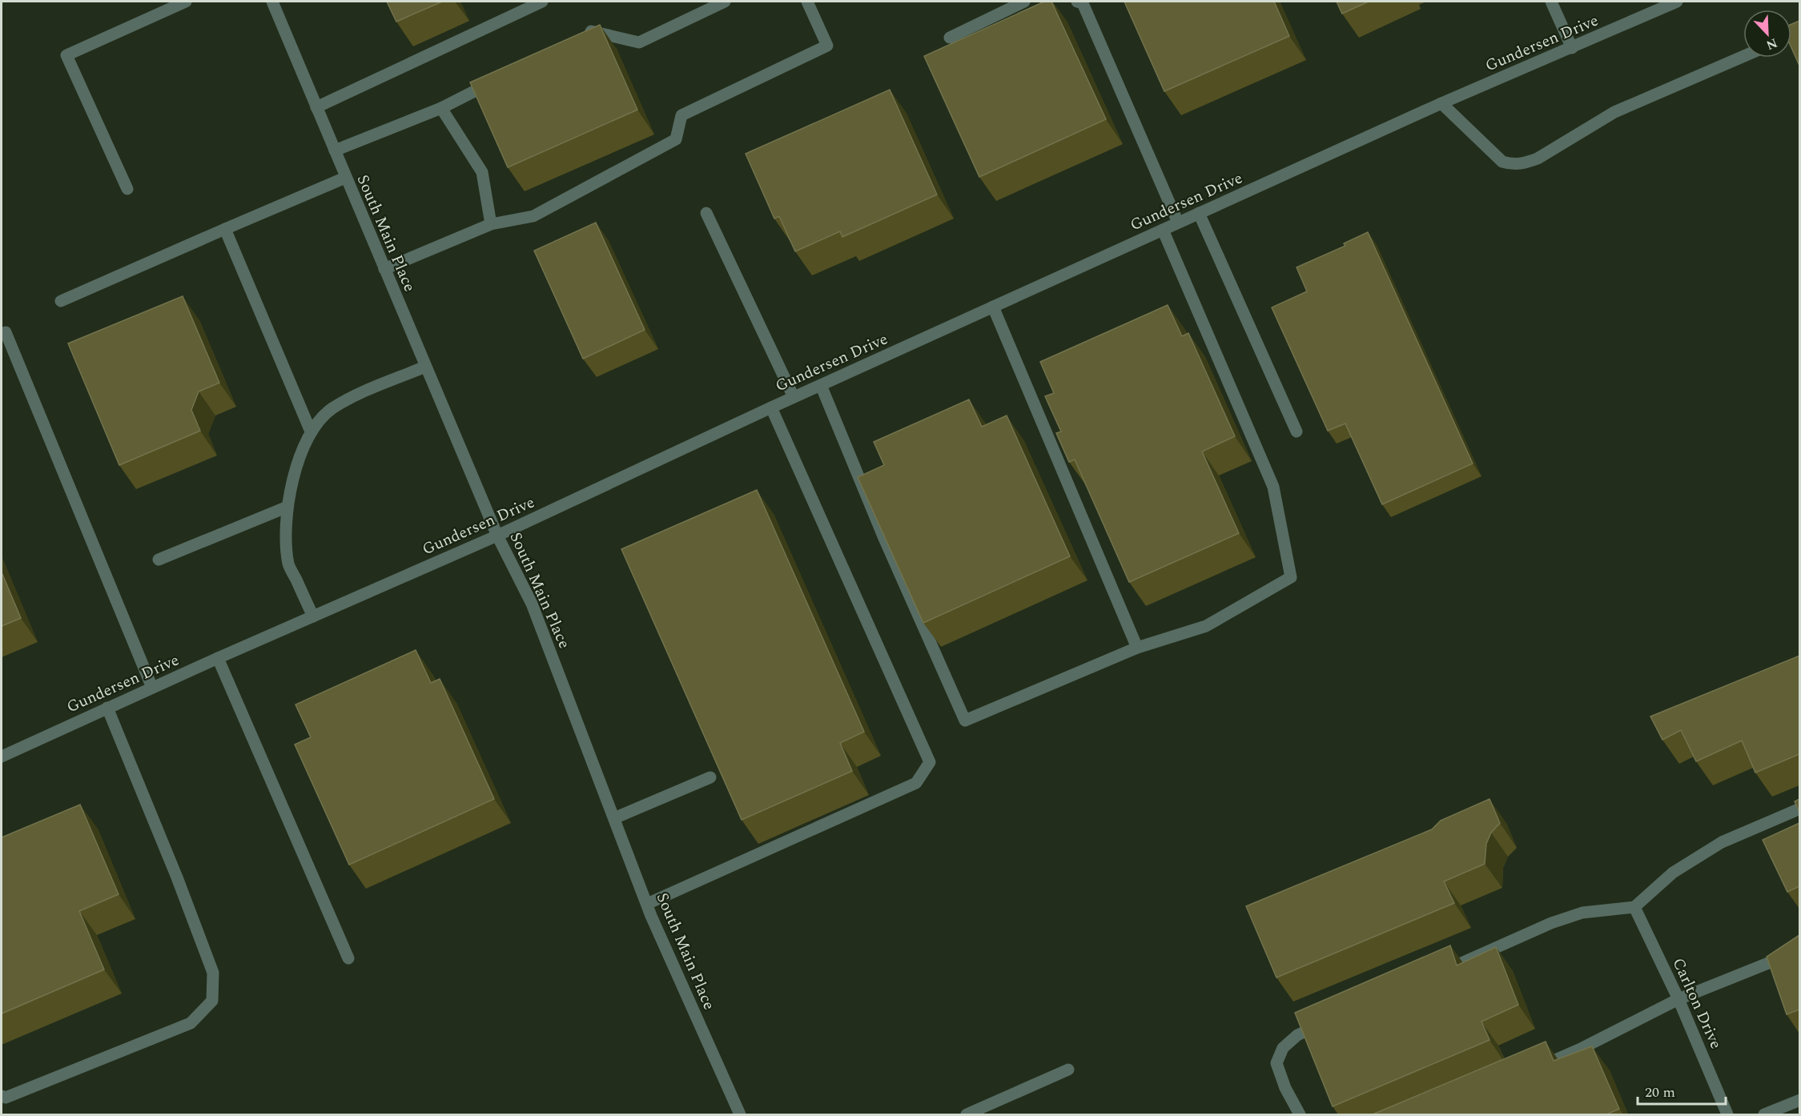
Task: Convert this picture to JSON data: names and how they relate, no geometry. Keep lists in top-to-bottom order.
{
  "streets": {
    "street": ["Gundersen Drive", "South Main Place", "Carlton Drive"]
  },
  "crossings": [
    ["Gundersen Drive", "South Main Place"]
  ],
  "scale_bar": "20 m",
  "north": "bottom right"
}
